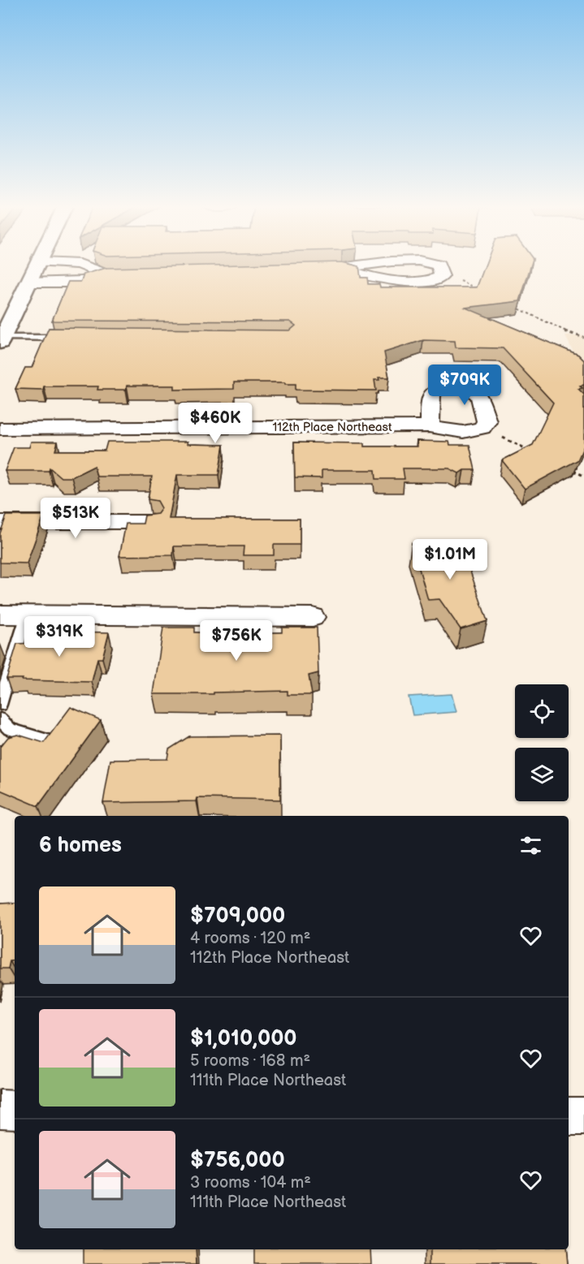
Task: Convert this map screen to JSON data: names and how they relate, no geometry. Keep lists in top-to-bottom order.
{
  "streets": {
    "street": ["112th Place Northeast"]
  },
  "page": {
    "price": [
      "$709K",
      "$460K",
      "$513K",
      "$1.01M",
      "$319K",
      "$756K"
    ],
    "heading": "6 homes",
    "list": [
      {
        "name": "$709,000",
        "note": "4 rooms · 120 m² · 112th Place Northeast"
      },
      {
        "name": "$1,010,000",
        "note": "5 rooms · 168 m² · 111th Place Northeast"
      },
      {
        "name": "$756,000",
        "note": "3 rooms · 104 m² · 111th Place Northeast"
      }
    ]
  }
}
